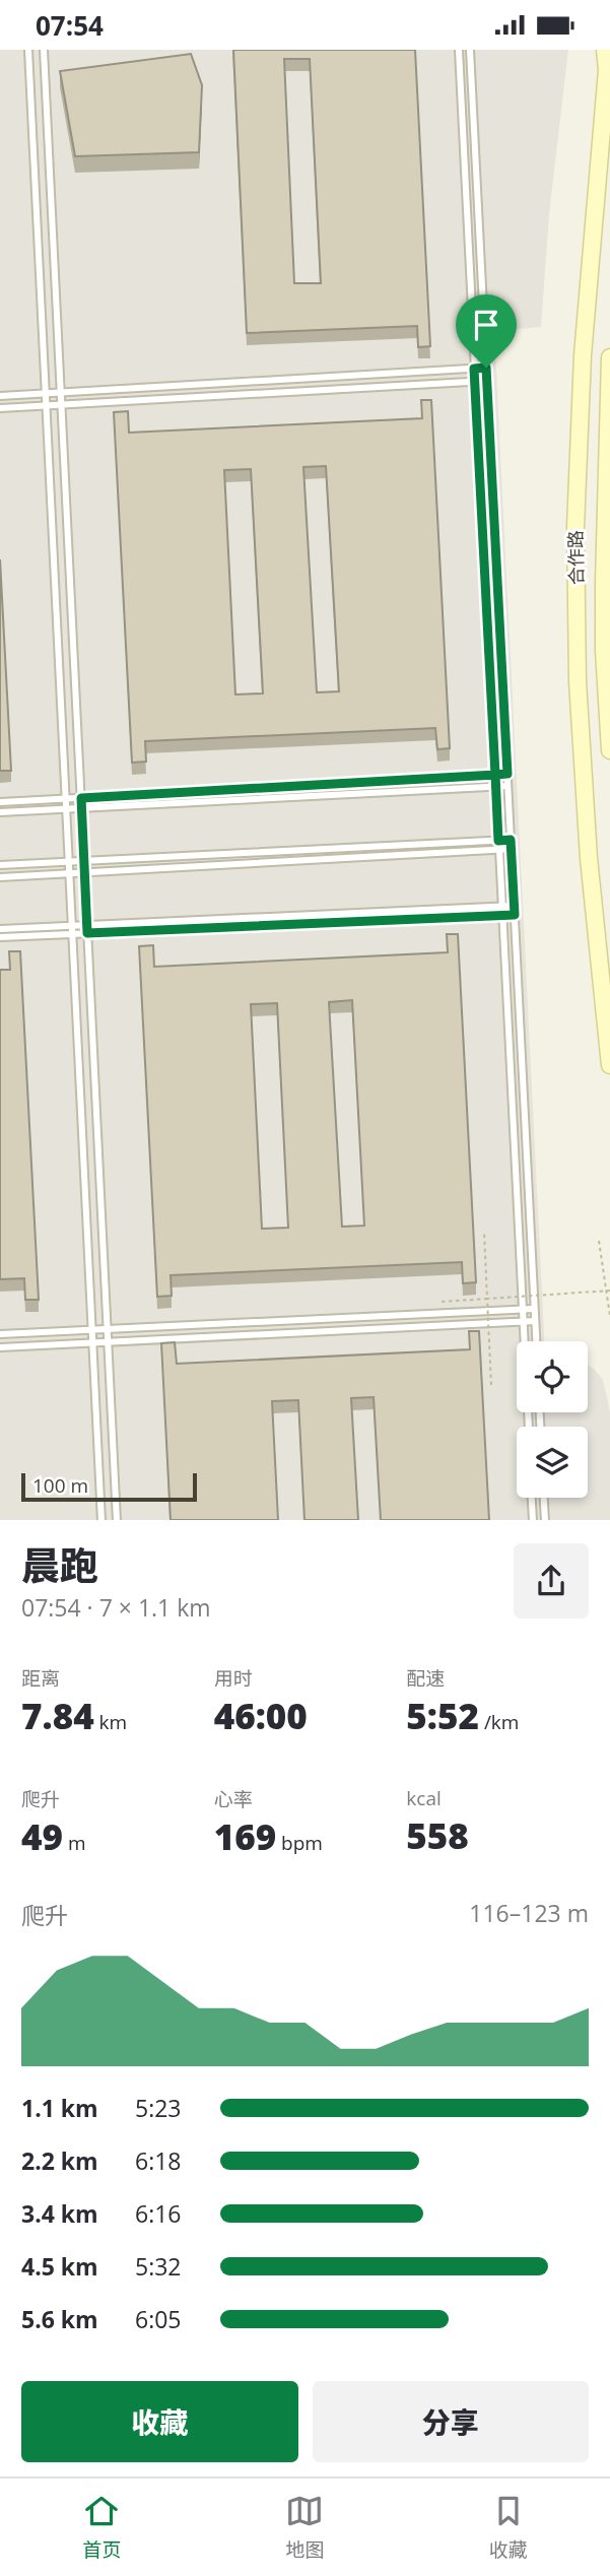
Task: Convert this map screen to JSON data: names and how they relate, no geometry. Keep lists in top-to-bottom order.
{
  "streets": {
    "main road": ["合作路"]
  },
  "scale_bar": "100 m",
  "page": {
    "status": "07:54",
    "scale": "100 m",
    "heading": ["晨跑", "07:54 · 7 × 1.1 km"],
    "stats": [
      ["距离", "7.84 km"],
      ["用时", "46:00"],
      ["配速", "5:52 /km"],
      ["爬升", "49 m"],
      ["心率", "169 bpm"],
      ["kcal", "558"]
    ],
    "chart": ["爬升", "116–123 m"],
    "list": [
      {
        "name": "1.1 km",
        "note": "5:23"
      },
      {
        "name": "2.2 km",
        "note": "6:18"
      },
      {
        "name": "3.4 km",
        "note": "6:16"
      },
      {
        "name": "4.5 km",
        "note": "5:32"
      },
      {
        "name": "5.6 km",
        "note": "6:05"
      }
    ],
    "buttons": ["收藏", "分享"],
    "tabs": ["首页", "地图", "收藏"]
  }
}
